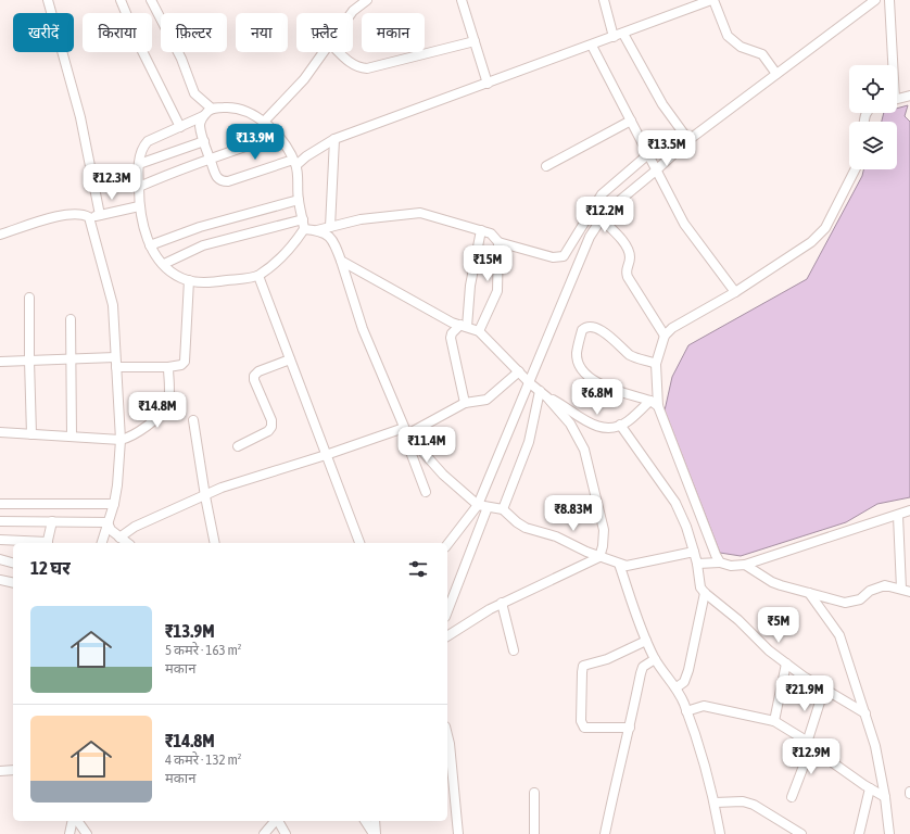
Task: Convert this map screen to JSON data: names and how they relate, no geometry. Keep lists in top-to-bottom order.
{
  "page": {
    "chip": [
      "खरीदें",
      "किराया",
      "फ़िल्टर",
      "नया",
      "फ़्लैट",
      "मकान"
    ],
    "price": [
      "₹13.9M",
      "₹13.5M",
      "₹12.3M",
      "₹12.2M",
      "₹15M",
      "₹6.8M",
      "₹14.8M",
      "₹11.4M",
      "₹8.83M",
      "₹5M",
      "₹21.9M",
      "₹12.9M"
    ],
    "heading": "12 घर",
    "list": [
      {
        "name": "₹13.9M",
        "note": "5 कमरे · 163 m² · मकान"
      },
      {
        "name": "₹14.8M",
        "note": "4 कमरे · 132 m² · मकान"
      }
    ]
  }
}
